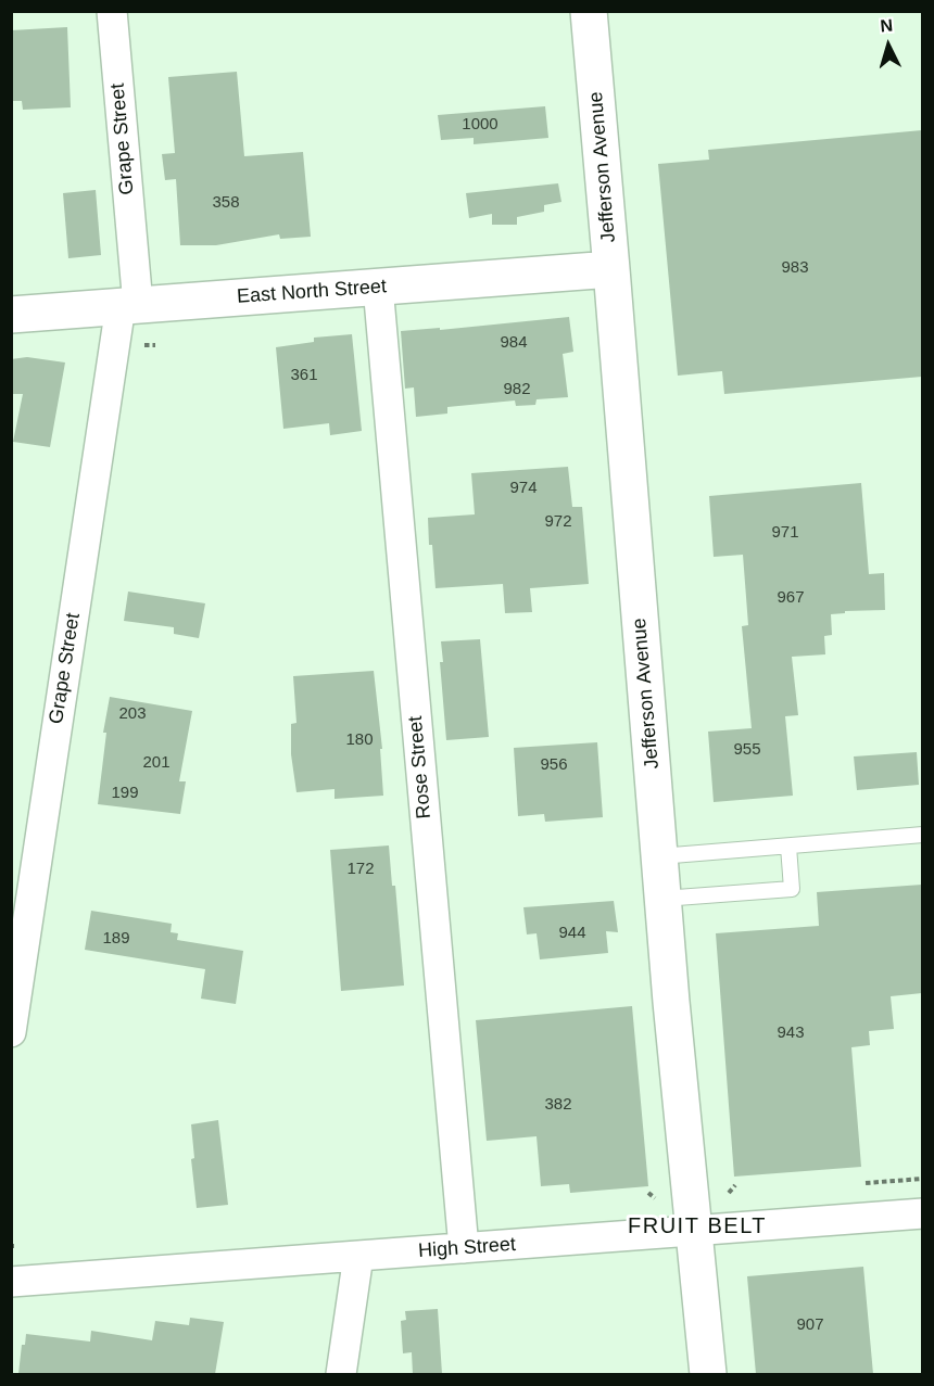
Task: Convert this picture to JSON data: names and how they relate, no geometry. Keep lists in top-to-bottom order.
{
  "streets": {
    "street": [
      "Grape Street",
      "Jefferson Avenue",
      "East North Street",
      "Rose Street",
      "High Street"
    ]
  },
  "crossings": [
    ["Grape Street", "East North Street"],
    ["Jefferson Avenue", "East North Street"],
    ["Jefferson Avenue", "High Street"],
    ["East North Street", "Rose Street"],
    ["Rose Street", "High Street"]
  ],
  "districts": ["FRUIT BELT"],
  "house_numbers": [
    "1000",
    "358",
    "983",
    "984",
    "361",
    "982",
    "974",
    "972",
    "971",
    "967",
    "203",
    "180",
    "955",
    "201",
    "956",
    "199",
    "172",
    "944",
    "189",
    "943",
    "382",
    "907"
  ],
  "north": "top"
}
